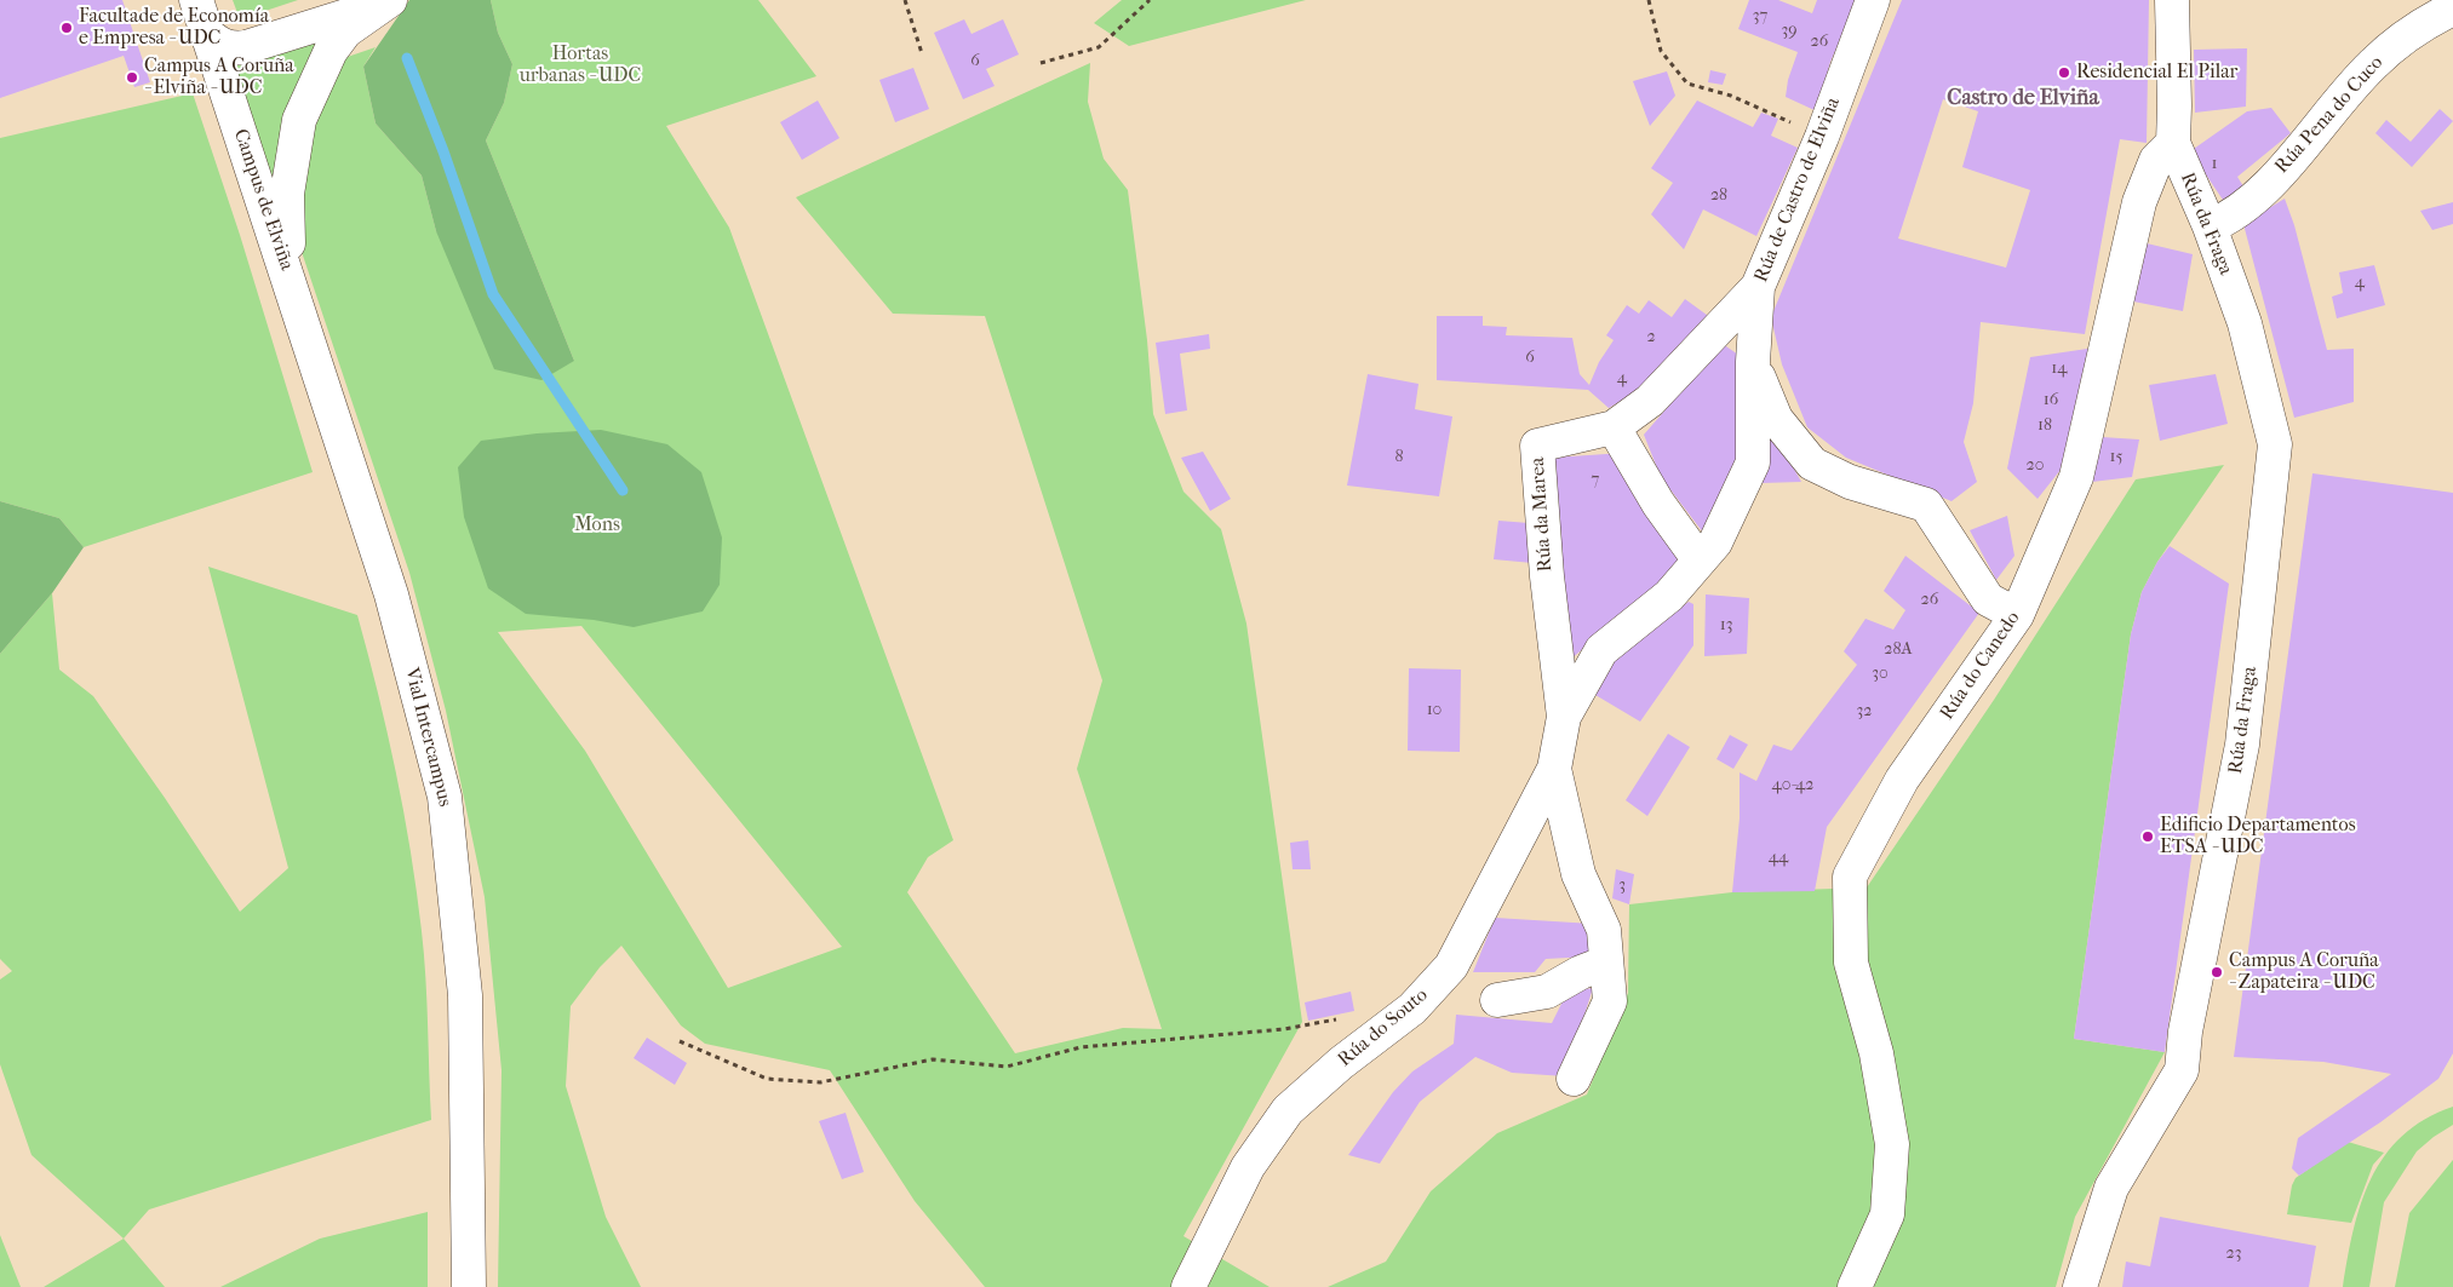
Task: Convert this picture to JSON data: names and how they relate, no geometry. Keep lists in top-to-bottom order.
{
  "streets": {
    "street": [
      "Rúa Pena do Cuco",
      "Rúa de Castro de Elviña",
      "Campus de Elviña",
      "Rúa da Fraga",
      "Rúa da Marea",
      "Rúa do Canedo",
      "Vial Intercampus",
      "Rúa do Souto"
    ]
  },
  "crossings": [
    ["Rúa Pena do Cuco", "Rúa da Fraga"],
    ["Rúa de Castro de Elviña", "Rúa da Marea"],
    ["Rúa de Castro de Elviña", "Rúa do Souto"],
    ["Campus de Elviña", "Vial Intercampus"],
    ["Rúa da Fraga", "Rúa do Canedo"],
    ["Rúa da Marea", "Rúa do Souto"]
  ],
  "districts": ["Castro de Elviña"],
  "parks": ["Hortas urbanas - UDC", "Mons"],
  "places": [
    "Facultade de Economía e Empresa - UDC",
    "Residencial El Pilar",
    "Campus A Coruña - Elviña - UDC",
    "Edificio Departamentos ETSA - UDC",
    "Campus A Coruña - Zapateira - UDC"
  ],
  "house_numbers": [
    "37",
    "39",
    "26",
    "6",
    "1",
    "28",
    "4",
    "2",
    "6",
    "14",
    "4",
    "16",
    "18",
    "8",
    "15",
    "20",
    "7",
    "26",
    "13",
    "28A",
    "30",
    "10",
    "32",
    "40-42",
    "44",
    "3",
    "23"
  ]
}
